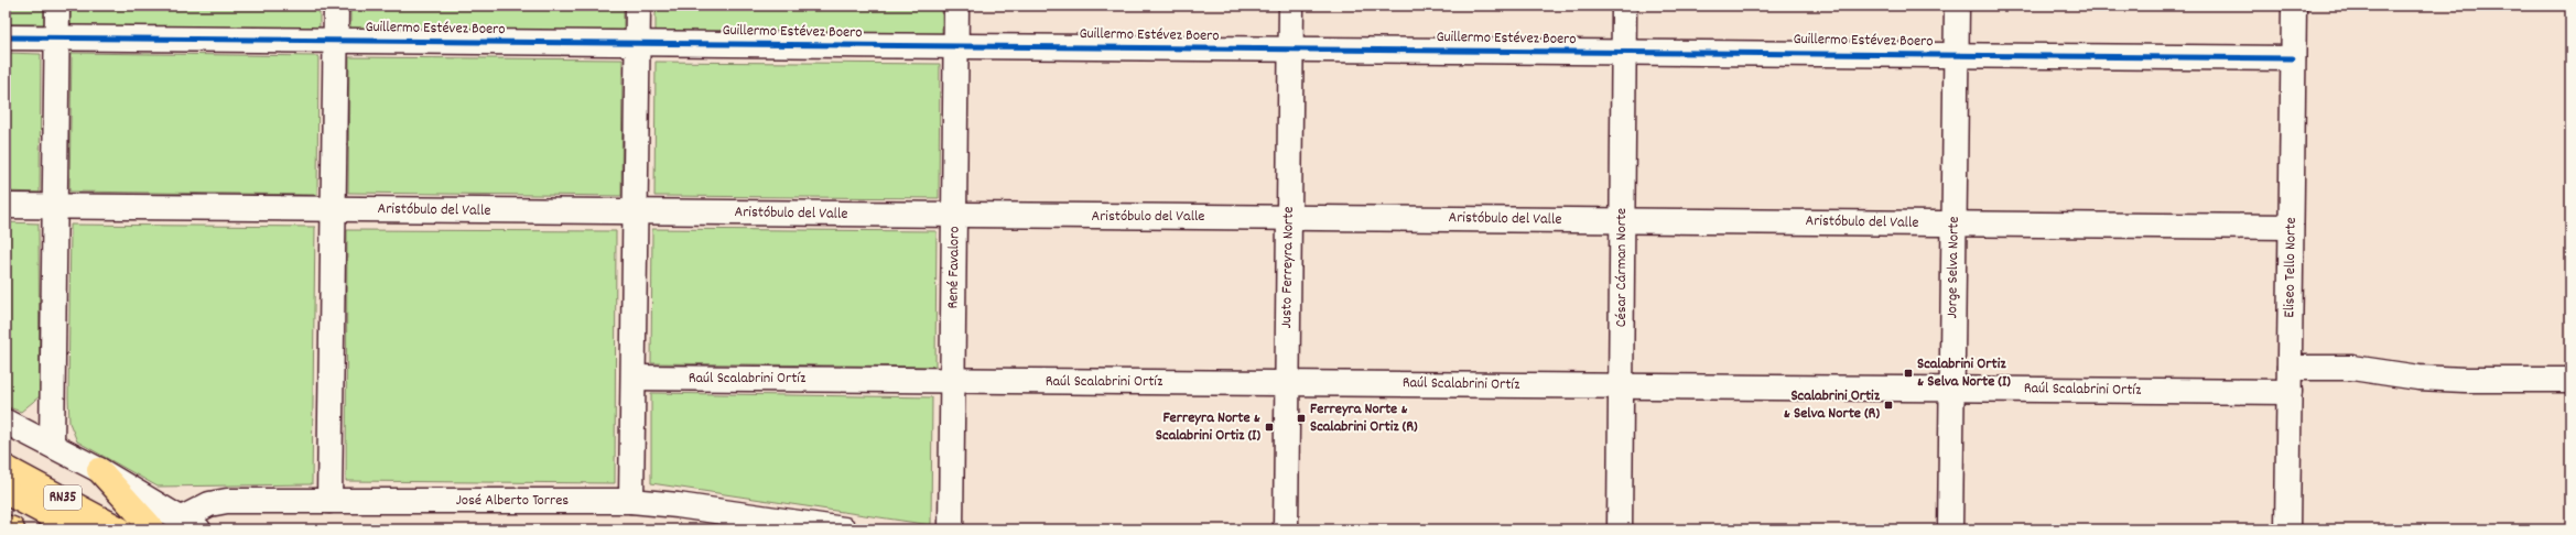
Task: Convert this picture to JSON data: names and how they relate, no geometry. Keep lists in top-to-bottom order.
{
  "streets": {
    "highway": ["RN35"],
    "street": [
      "Guillermo Estévez Boero",
      "Aristóbulo del Valle",
      "René Favaloro",
      "Justo Ferreyra Norte",
      "César Cárman Norte",
      "Jorge Selva Norte",
      "Eliseo Tello Norte",
      "Raúl Scalabrini Ortíz",
      "José Alberto Torres"
    ]
  },
  "crossings": [
    ["Guillermo Estévez Boero", "René Favaloro"],
    ["Guillermo Estévez Boero", "Justo Ferreyra Norte"],
    ["Guillermo Estévez Boero", "César Cárman Norte"],
    ["Guillermo Estévez Boero", "Jorge Selva Norte"],
    ["Guillermo Estévez Boero", "Eliseo Tello Norte"],
    ["Aristóbulo del Valle", "René Favaloro"],
    ["Aristóbulo del Valle", "Justo Ferreyra Norte"],
    ["Aristóbulo del Valle", "César Cárman Norte"],
    ["Aristóbulo del Valle", "Jorge Selva Norte"],
    ["Aristóbulo del Valle", "Eliseo Tello Norte"],
    ["René Favaloro", "Raúl Scalabrini Ortíz"],
    ["Justo Ferreyra Norte", "Raúl Scalabrini Ortíz"],
    ["César Cárman Norte", "Raúl Scalabrini Ortíz"],
    ["Jorge Selva Norte", "Raúl Scalabrini Ortíz"],
    ["Eliseo Tello Norte", "Raúl Scalabrini Ortíz"]
  ],
  "places": {
    "transit": [
      "Scalabrini Ortiz & Selva Norte (I)",
      "Scalabrini Ortiz & Selva Norte (R)",
      "Ferreyra Norte & Scalabrini Ortiz (R)",
      "Ferreyra Norte & Scalabrini Ortiz (I)"
    ]
  }
}
